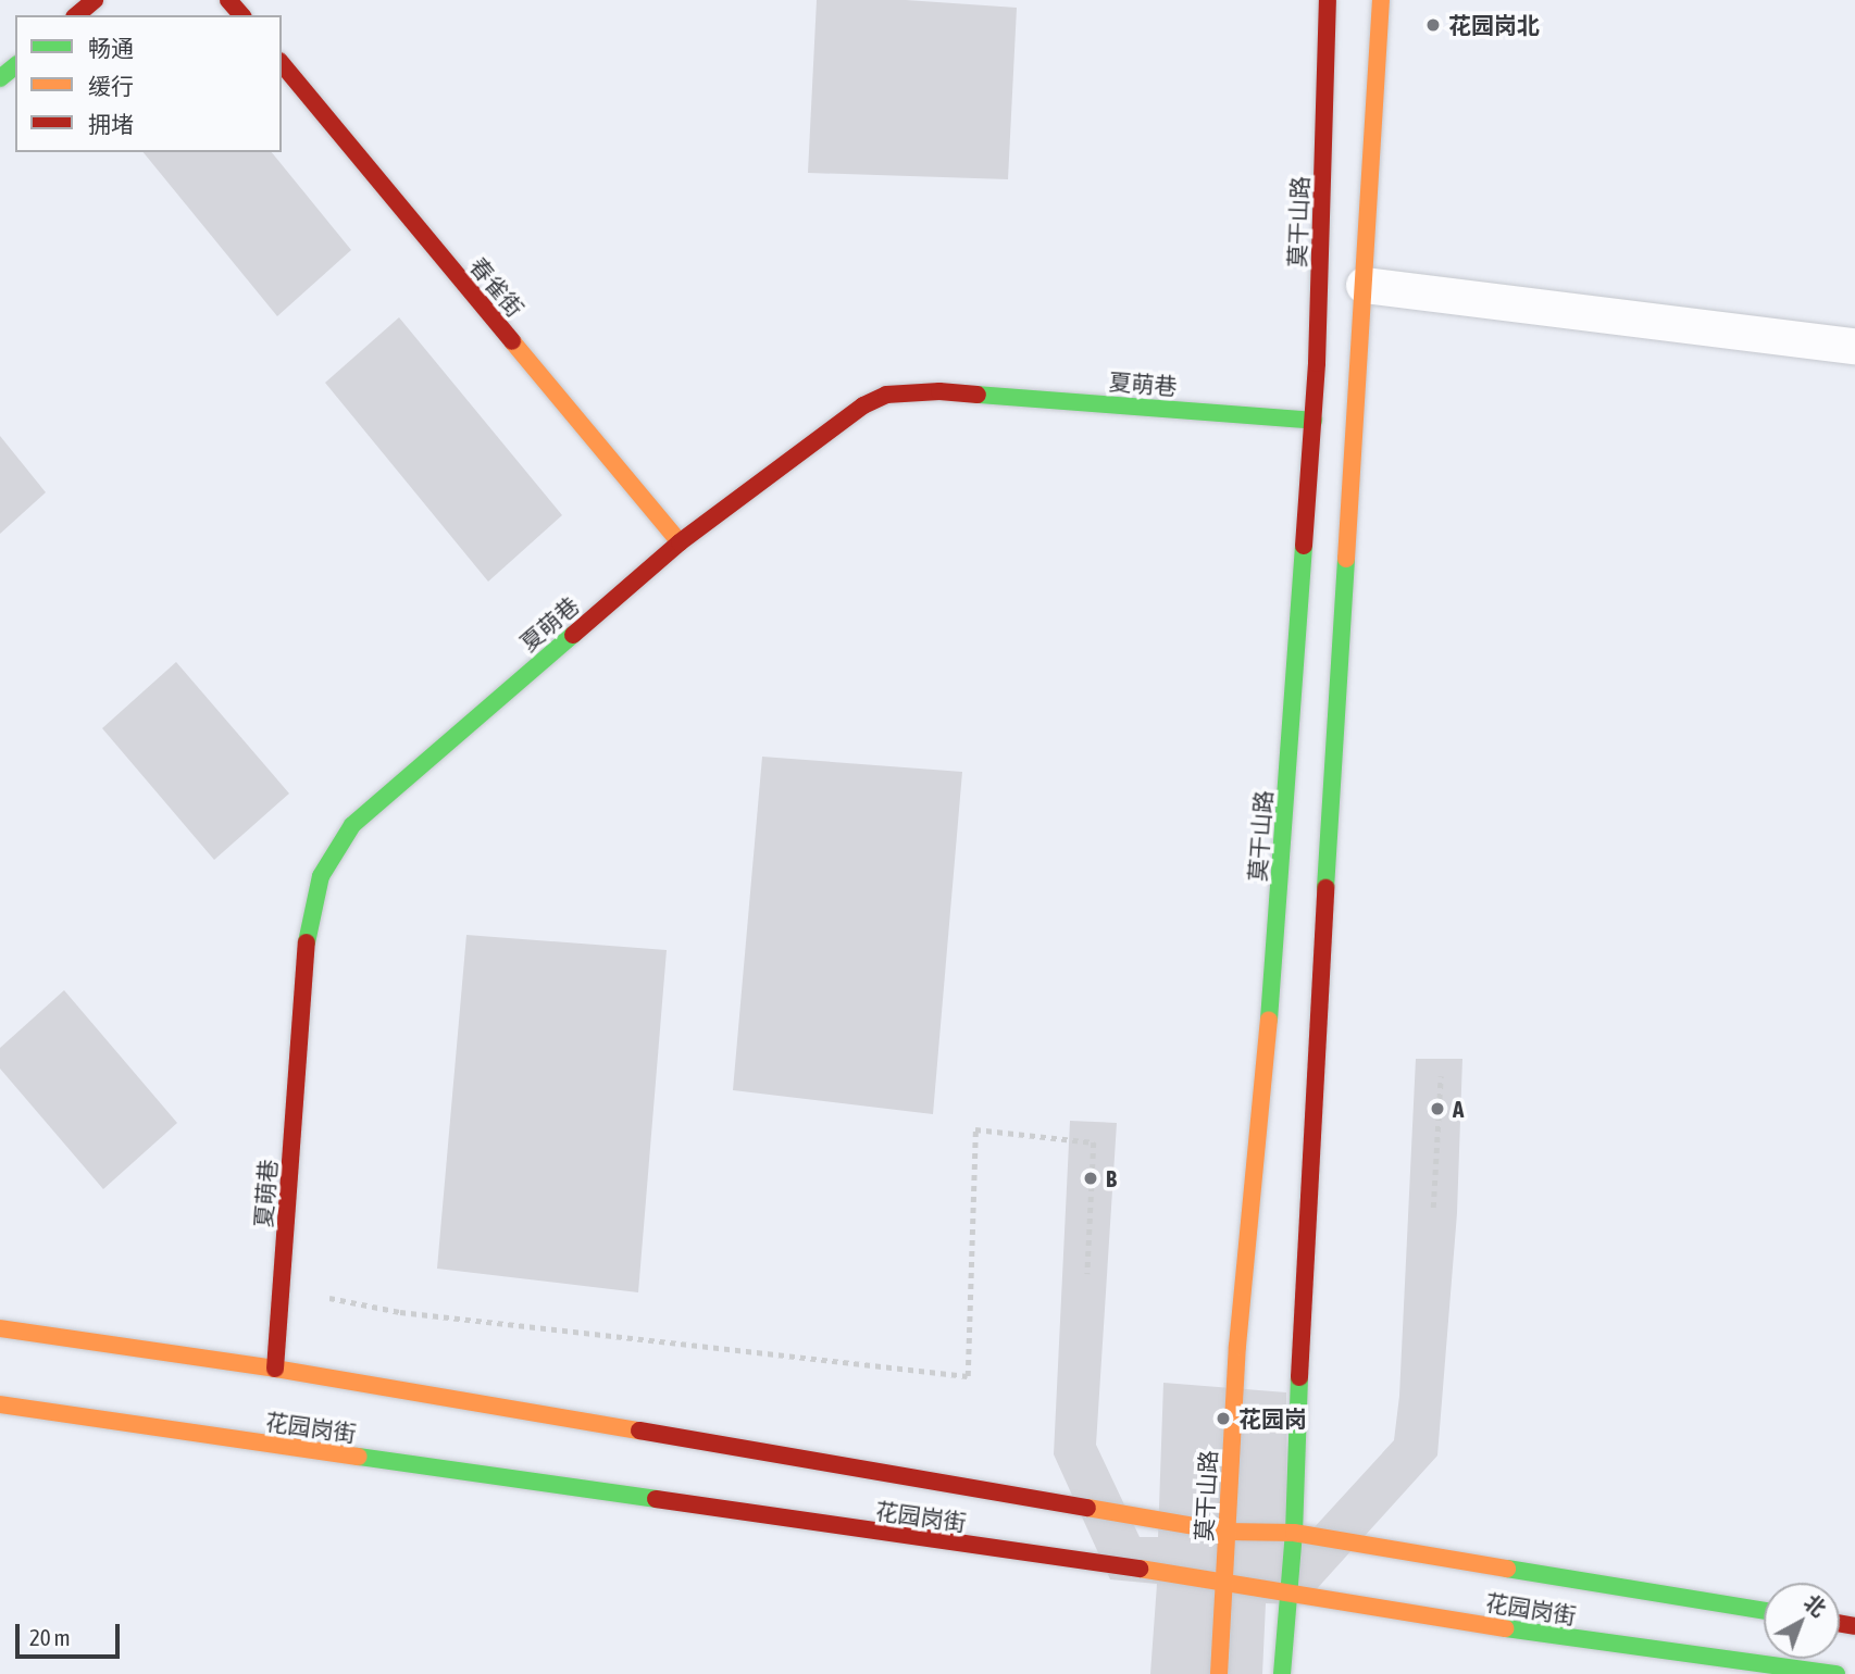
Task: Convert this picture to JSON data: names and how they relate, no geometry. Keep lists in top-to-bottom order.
{
  "streets": {
    "street": [
      "莫干山路",
      "春雀街",
      "夏萌巷",
      "花园岗街"
    ]
  },
  "crossings": [
    ["莫干山路", "夏萌巷"],
    ["莫干山路", "花园岗街"],
    ["春雀街", "夏萌巷"],
    ["夏萌巷", "花园岗街"]
  ],
  "places": [
    "花园岗北",
    "A",
    "B",
    "花园岗"
  ],
  "legend": ["畅通", "缓行", "拥堵"],
  "scale_bar": "20 m",
  "north": "top right"
}
